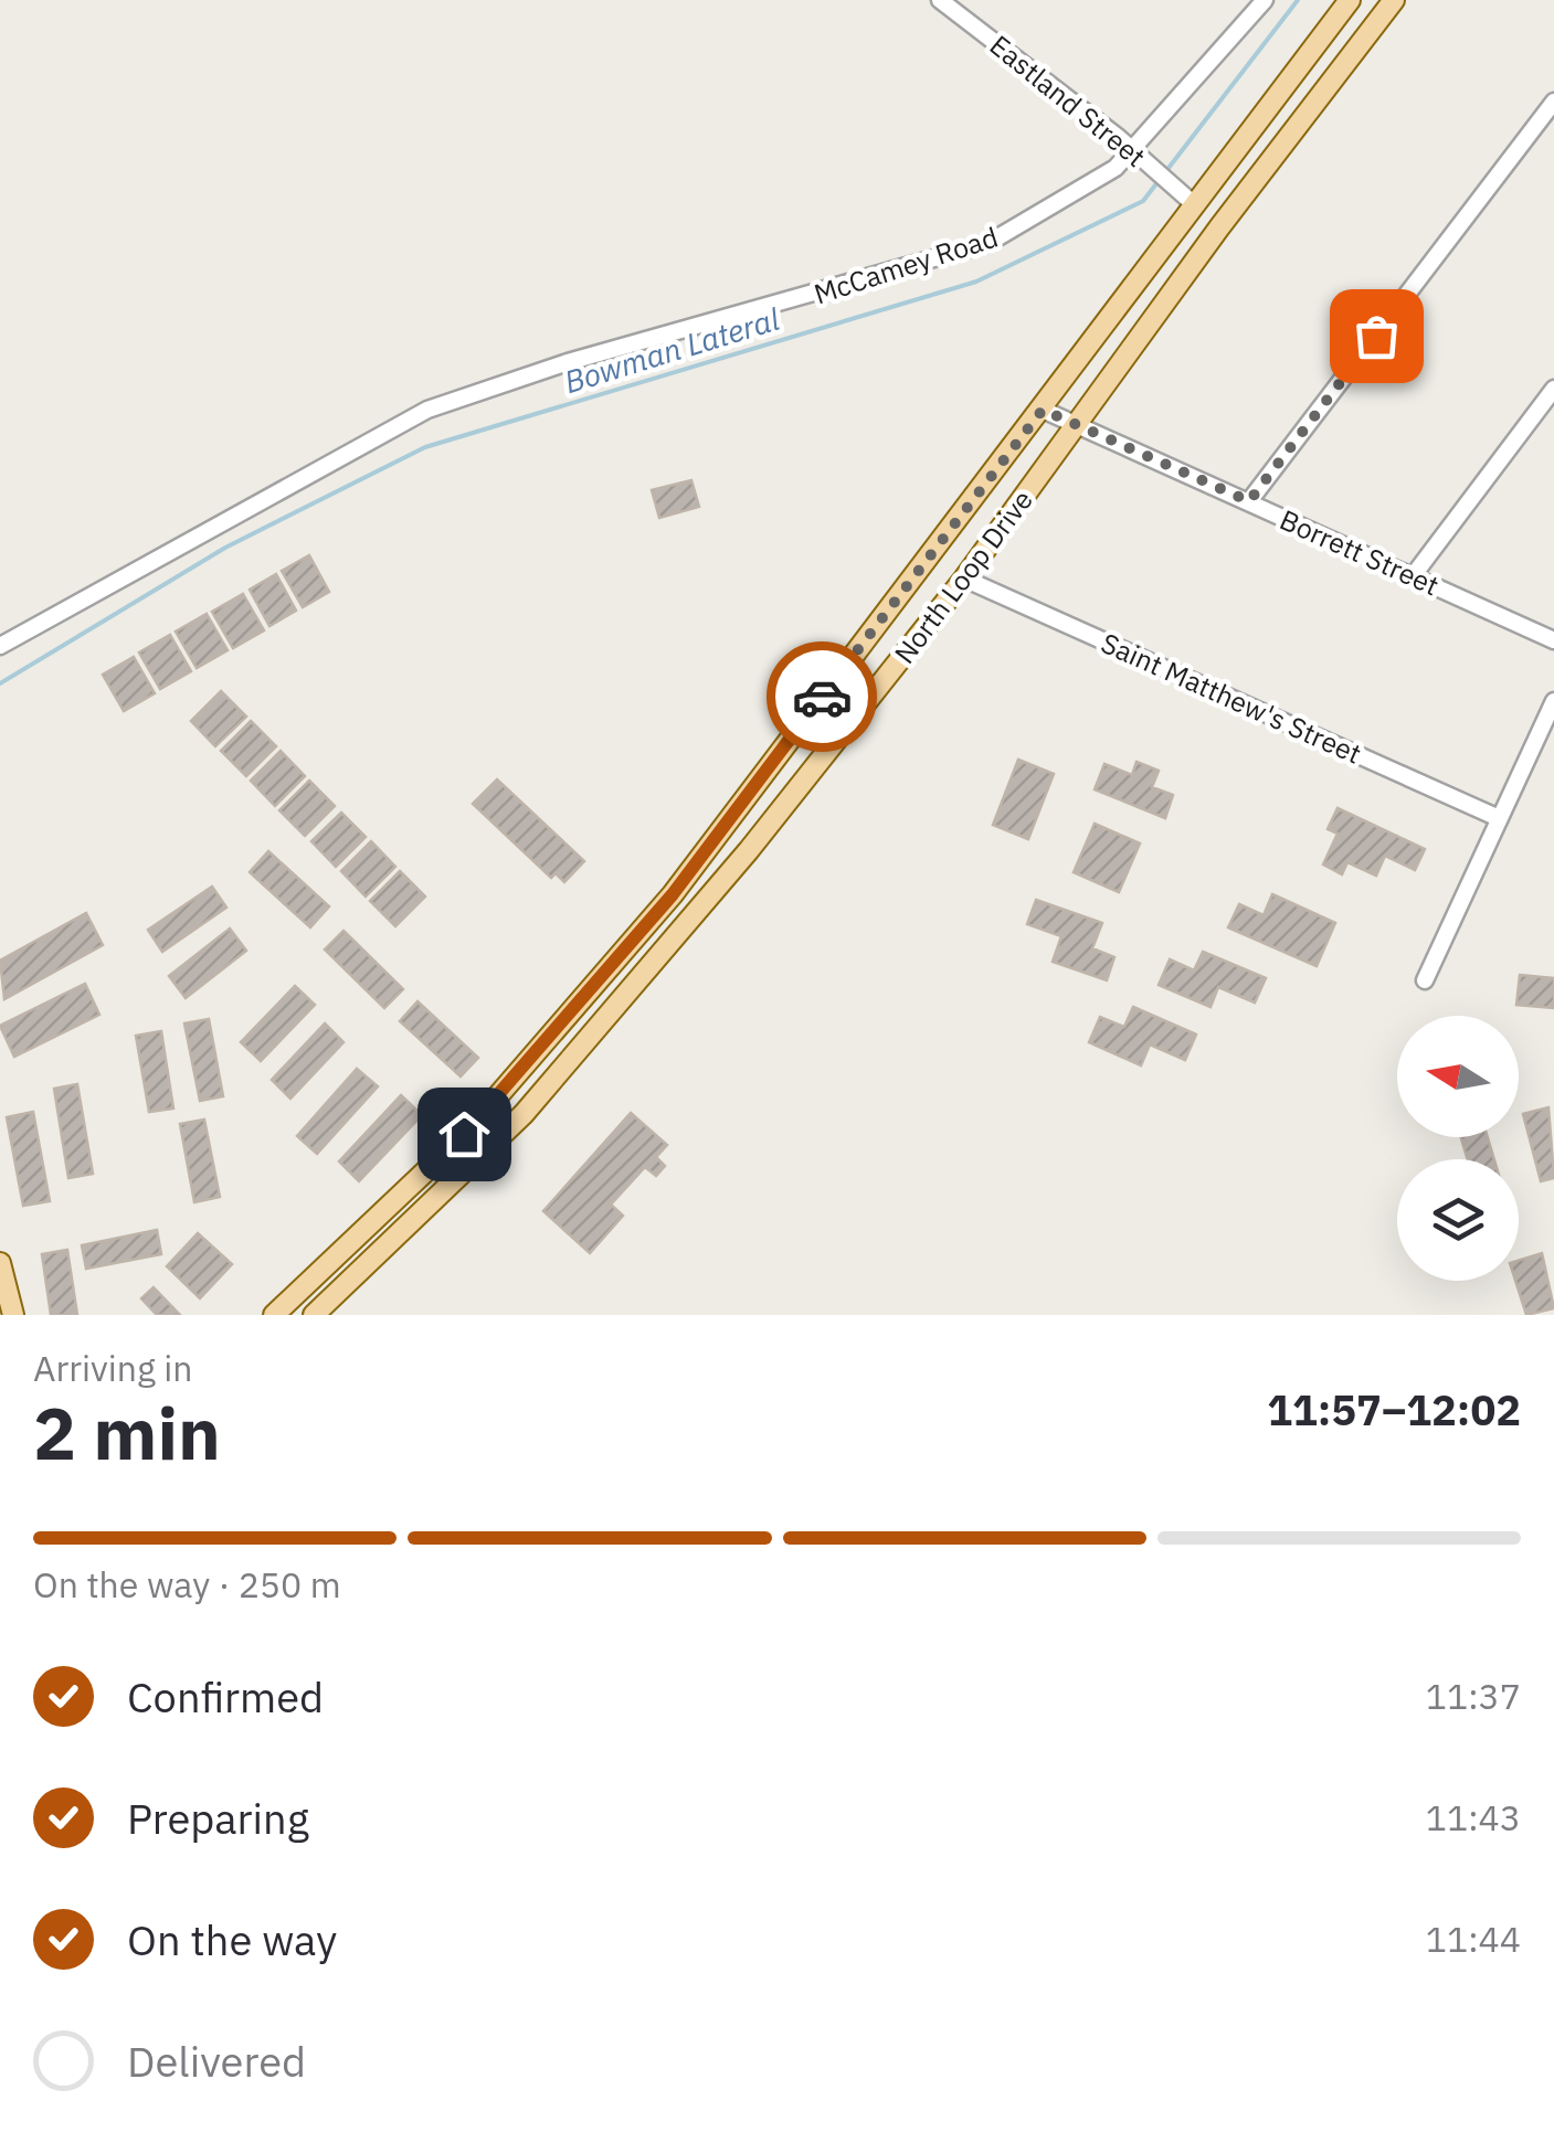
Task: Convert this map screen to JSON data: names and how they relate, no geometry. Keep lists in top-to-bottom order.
{
  "streets": {
    "main road": ["North Loop Drive"],
    "street": [
      "Eastland Street",
      "McCamey Road",
      "Borrett Street",
      "Saint Matthew's Street"
    ]
  },
  "crossings": [
    ["Eastland Street", "McCamey Road"],
    ["Eastland Street", "North Loop Drive"],
    ["Borrett Street", "North Loop Drive"],
    ["North Loop Drive", "Saint Matthew's Street"]
  ],
  "water": ["Bowman Lateral"],
  "north": "left",
  "page": {
    "heading": ["2 min", "Arriving in", "11:57–12:02"],
    "bar": "On the way · 250 m",
    "list": [
      ["Confirmed", "11:37"],
      ["Preparing", "11:43"],
      ["On the way", "11:44"],
      "Delivered"
    ]
  }
}
